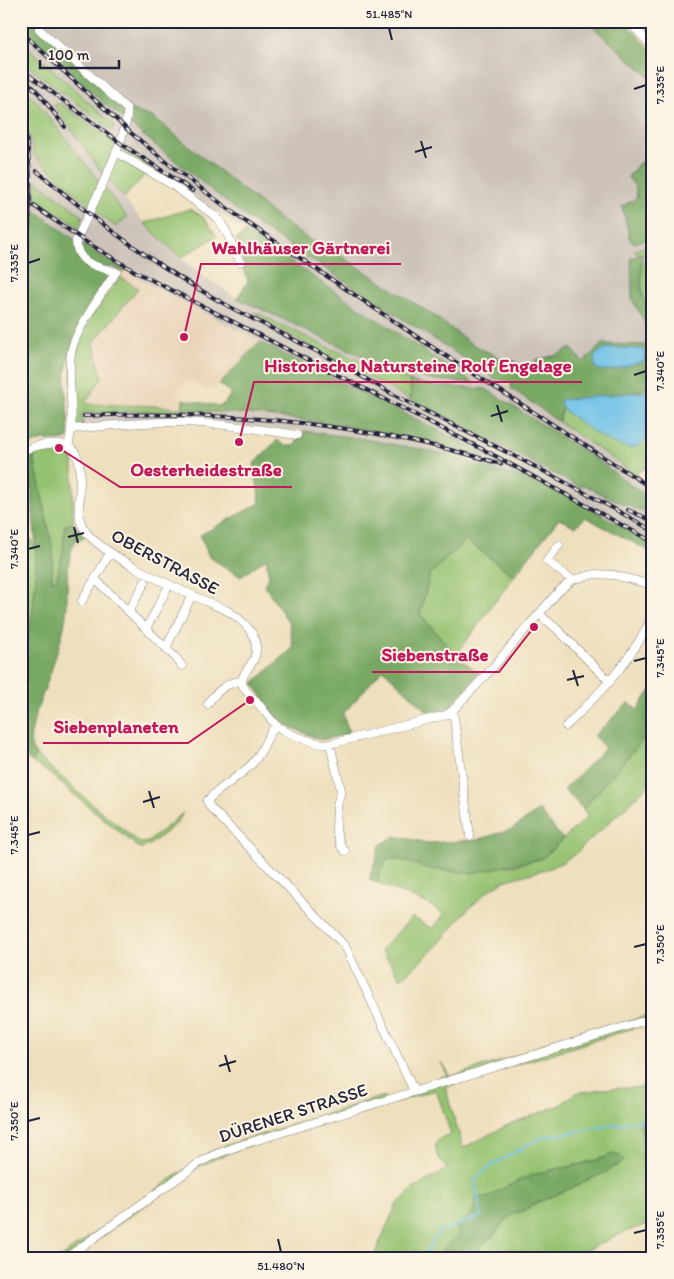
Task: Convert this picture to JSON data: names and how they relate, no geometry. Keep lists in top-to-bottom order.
{
  "streets": {
    "street": ["OBERSTRASSE", "DÜRENER STRASSE"]
  },
  "places": [
    "Wahlhäuser Gärtnerei",
    "Historische Natursteine Rolf Engelage",
    "Oesterheidestraße",
    "Siebenstraße",
    "Siebenplaneten"
  ],
  "scale_bar": "100 m",
  "coordinates": [
    "51.485°N",
    "7.335°E",
    "7.340°E",
    "7.345°E",
    "7.350°E",
    "7.355°E",
    "51.480°N"
  ]
}
